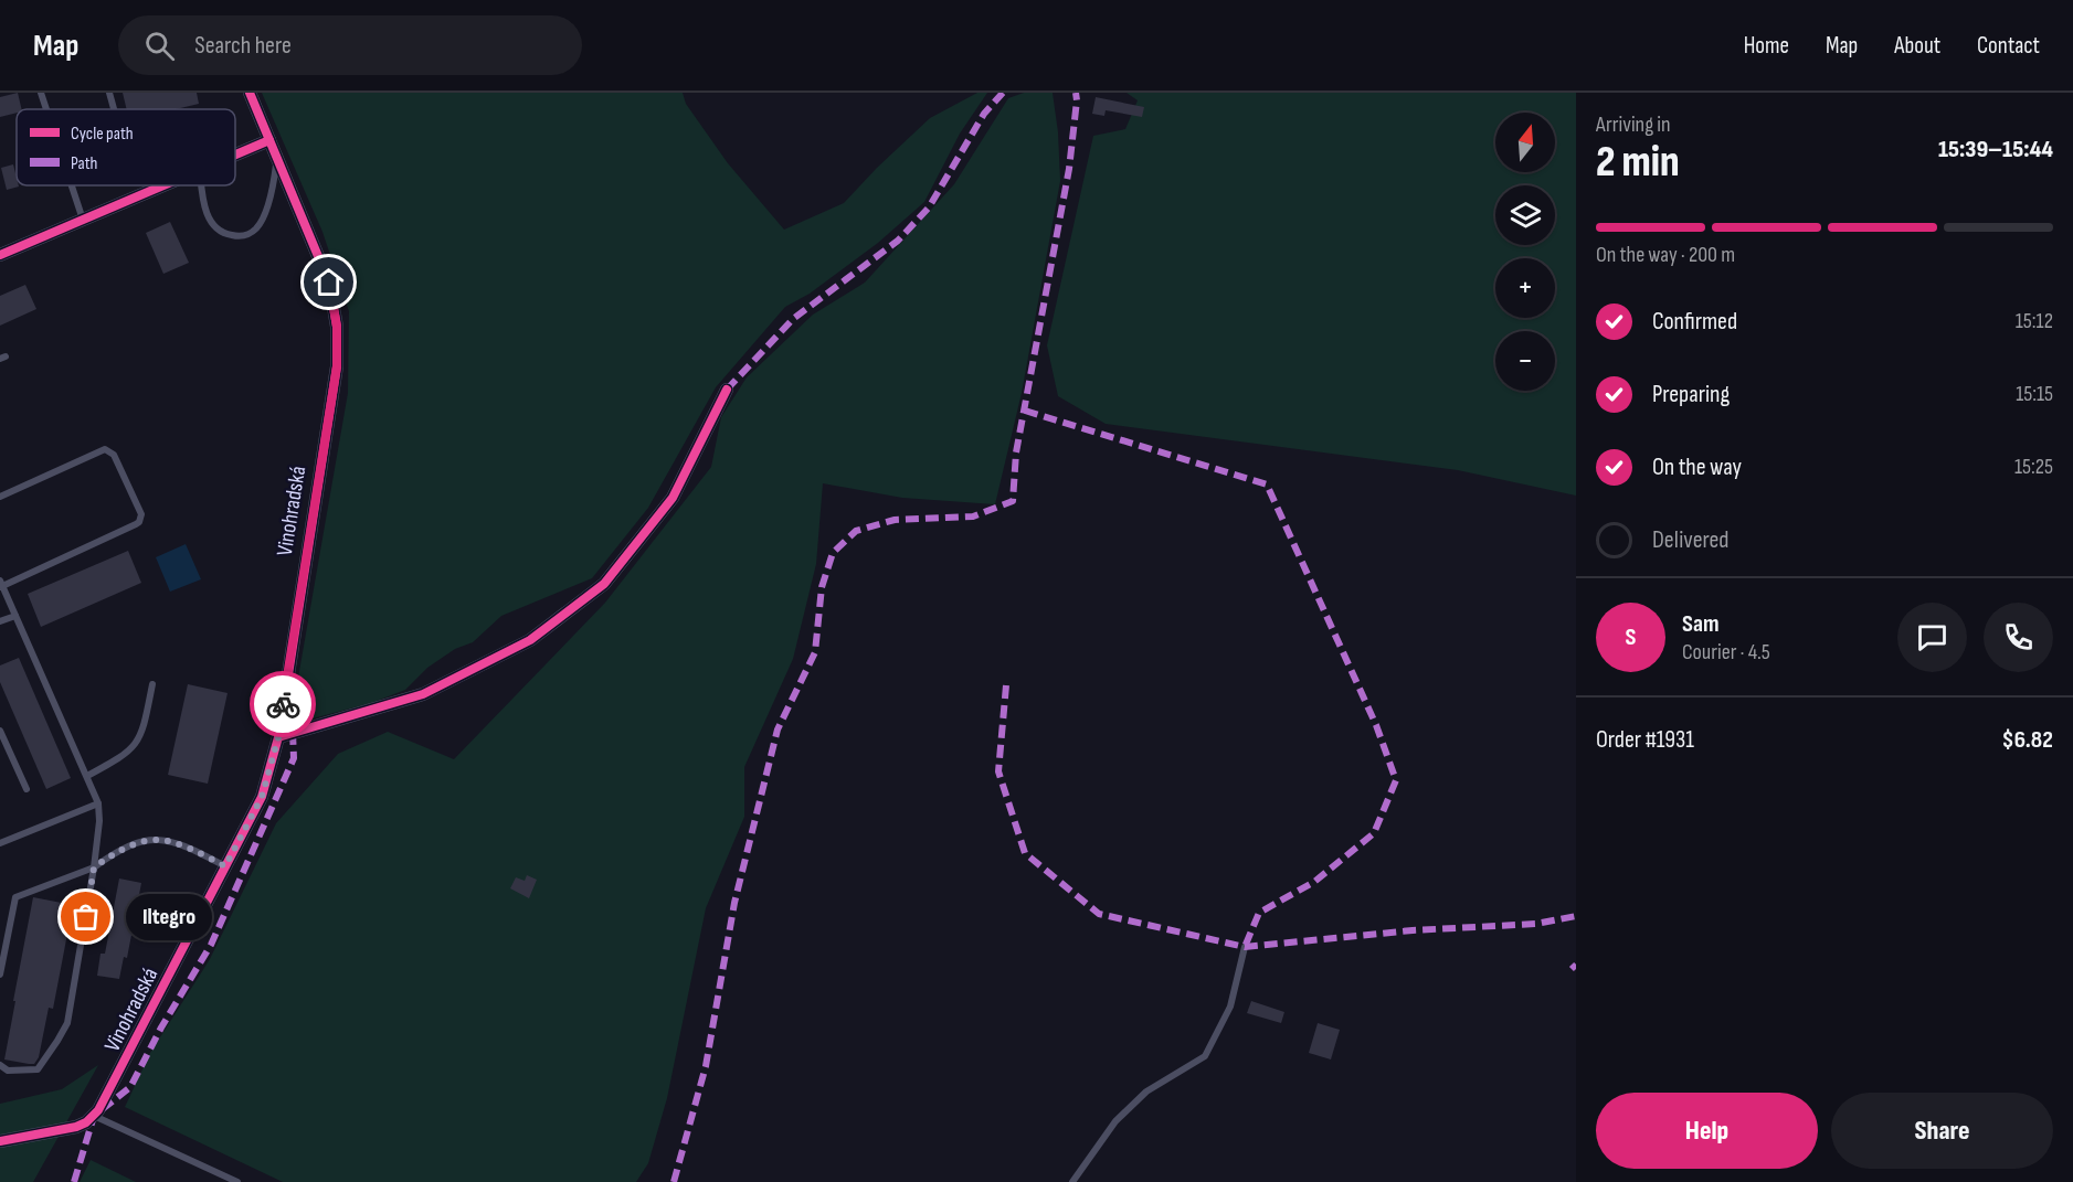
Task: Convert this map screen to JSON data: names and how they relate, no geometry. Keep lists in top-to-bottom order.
{
  "streets": {
    "street": ["Vinohradská"]
  },
  "places": ["Iltegro"],
  "legend": ["Cycle path", "Path"],
  "north": "top",
  "page": {
    "header": "Map",
    "search": "Search here",
    "nav": [
      "Home",
      "Map",
      "About",
      "Contact"
    ],
    "heading": ["2 min", "Arriving in", "15:39–15:44"],
    "panel": [
      "Sam",
      "Courier · 4.5",
      "Order #1931",
      "$6.82"
    ],
    "map_buttons": ["+", "−"],
    "bar": "On the way · 200 m",
    "list": [
      ["Confirmed", "15:12"],
      ["Preparing", "15:15"],
      ["On the way", "15:25"],
      "Delivered"
    ],
    "round": "S",
    "bubble": "Iltegro",
    "buttons": ["Help", "Share"]
  }
}
